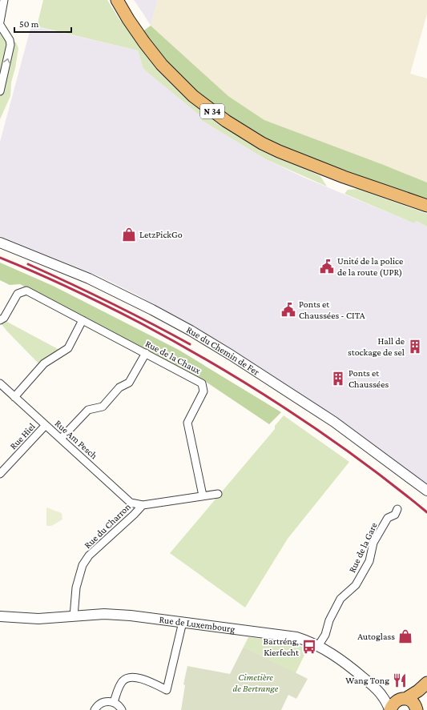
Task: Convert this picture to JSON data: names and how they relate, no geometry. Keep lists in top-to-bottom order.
{
  "streets": {
    "main road": ["N 34"],
    "street": [
      "Rue du Chemin de Fer",
      "Rue de la Chaux",
      "Rue Hiel",
      "Rue Am Pesch",
      "Rue du Charron",
      "Rue de la Gare",
      "Rue de Luxembourg"
    ]
  },
  "crossings": [
    ["Rue de la Chaux", "Rue du Charron"],
    ["Rue Hiel", "Rue Am Pesch"],
    ["Rue Am Pesch", "Rue du Charron"],
    ["Rue du Charron", "Rue de Luxembourg"],
    ["Rue de la Gare", "Rue de Luxembourg"]
  ],
  "parks": ["Cimetière de Bertrange"],
  "places": {
    "shop": ["LetzPickGo", "Autoglass"],
    "public building": ["Unité de la police de la route (UPR)", "Ponts et Chaussées - CITA"],
    "building": ["Hall de stockage de sel", "Ponts et Chaussées"],
    "bus stop": ["Bartréng, Kierfecht"],
    "restaurant": ["Wang Tong"]
  },
  "scale_bar": "50 m"
}
